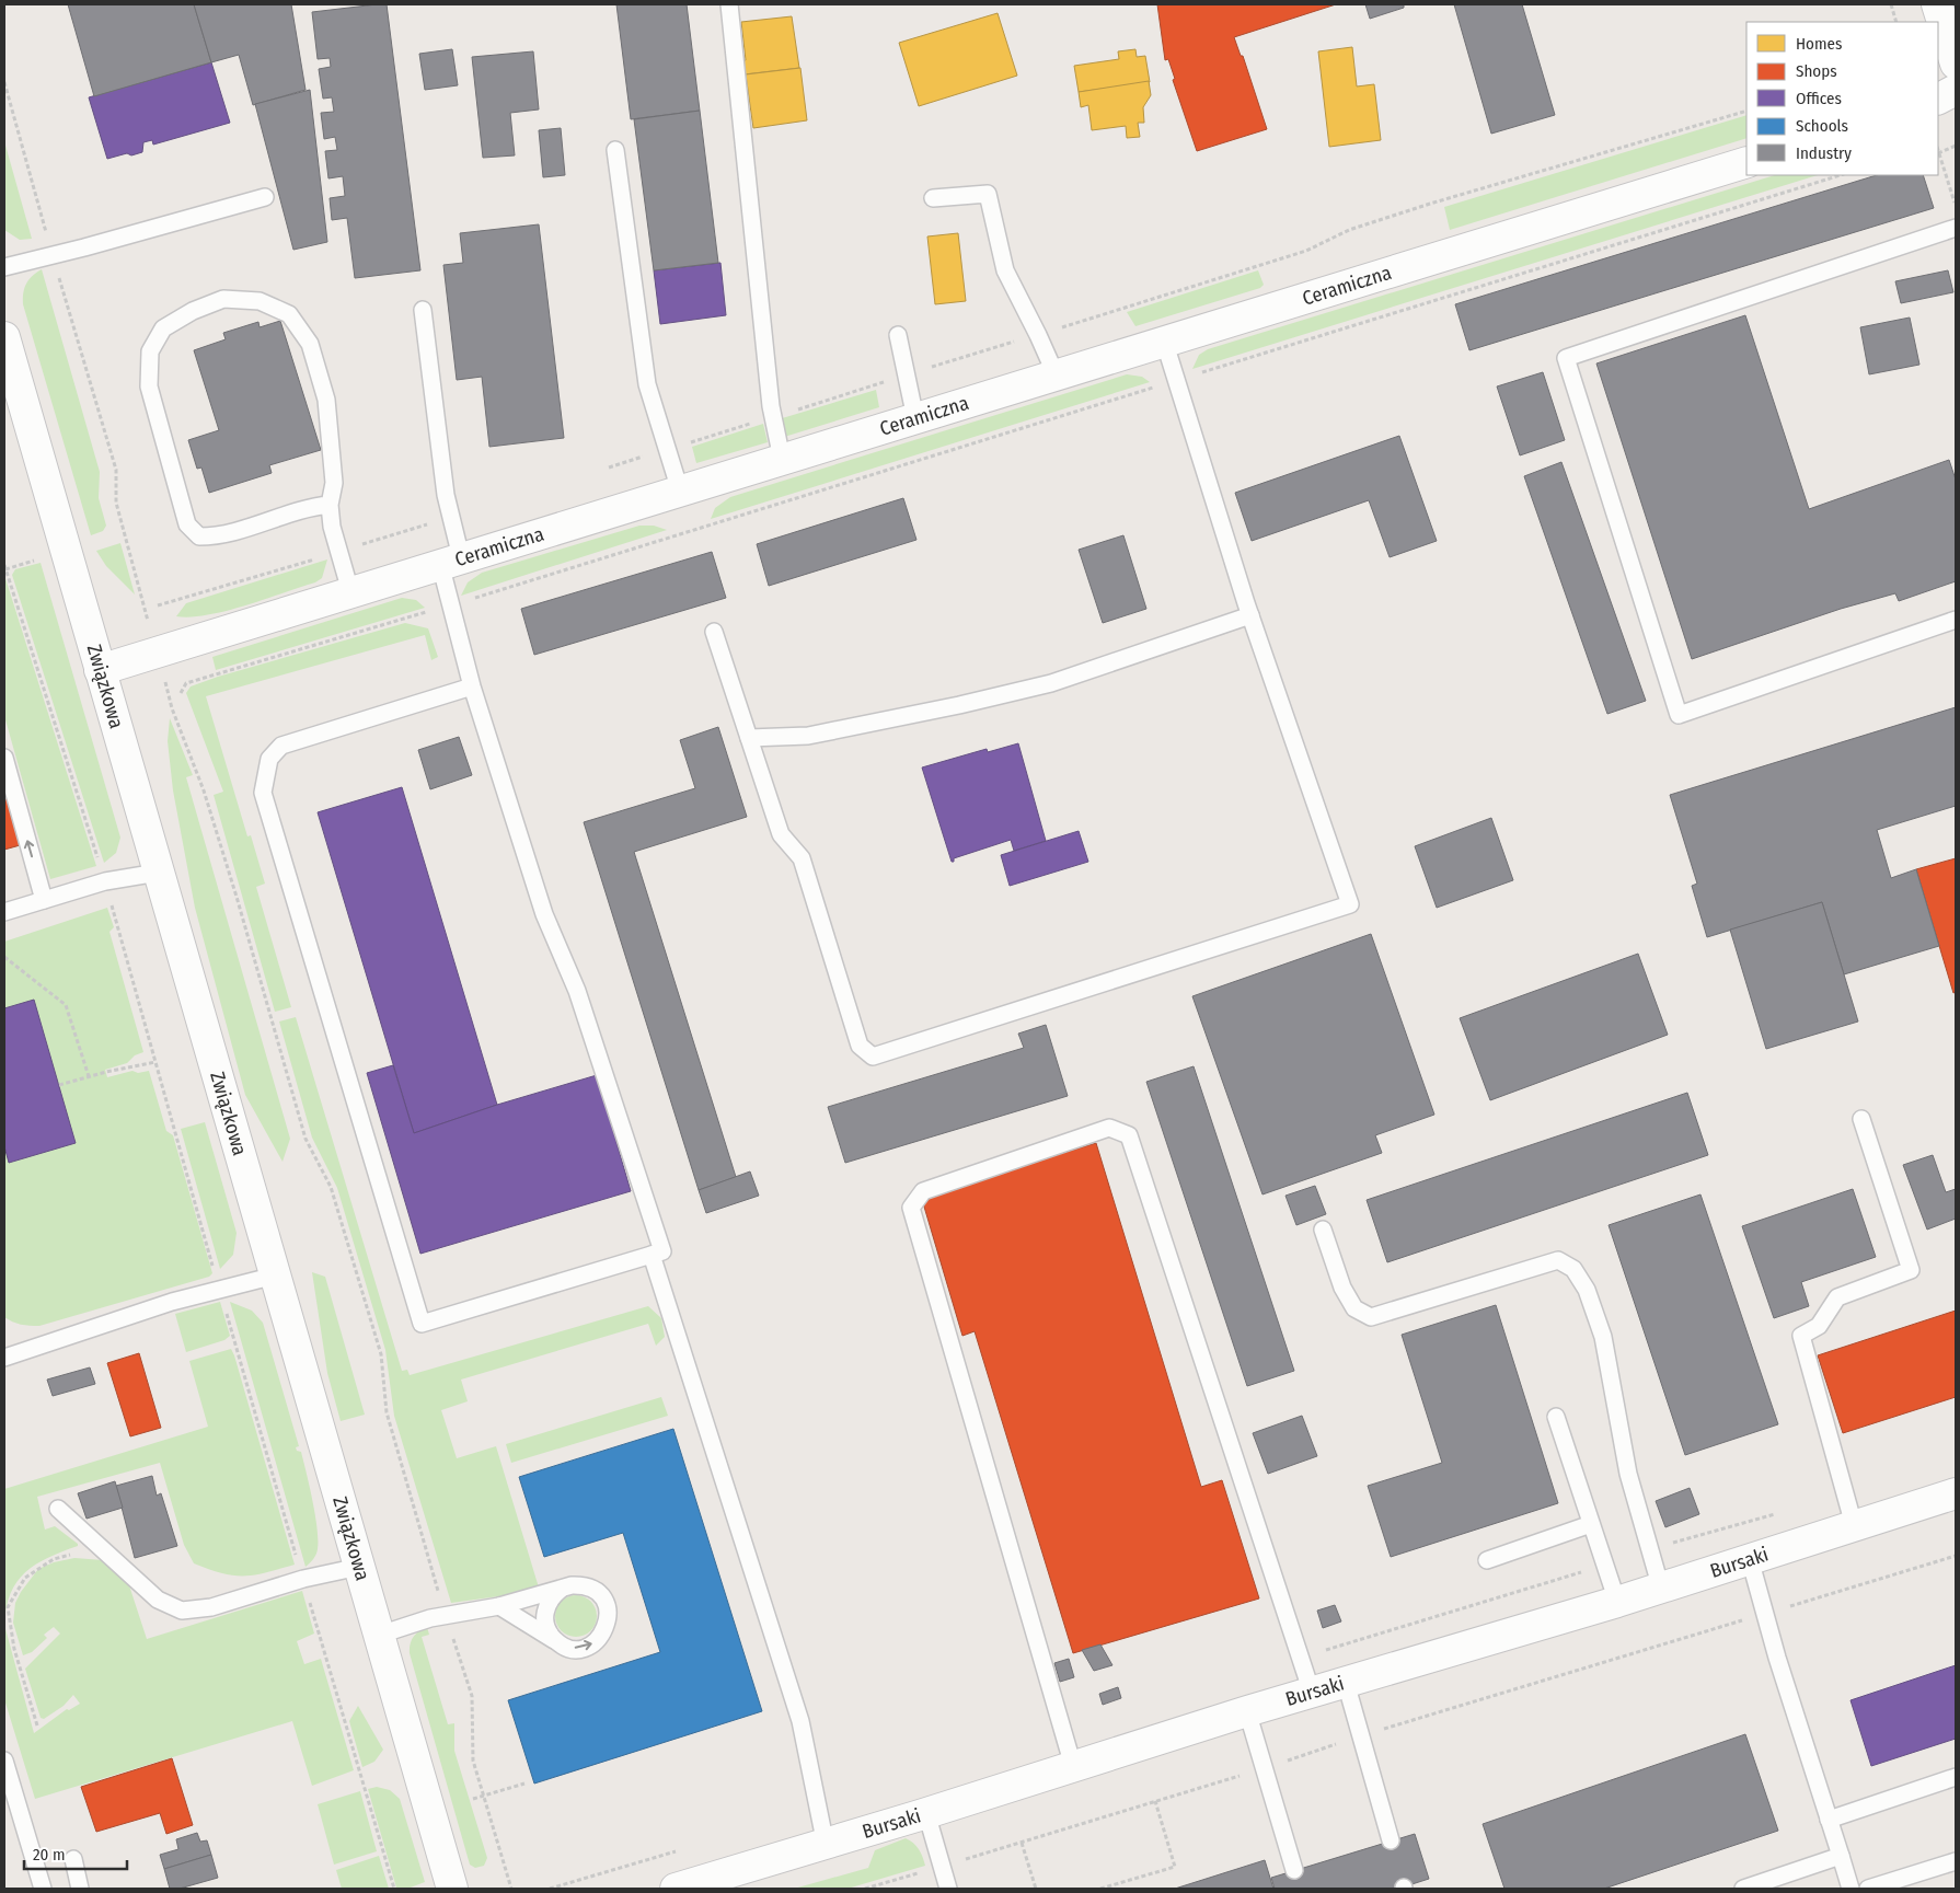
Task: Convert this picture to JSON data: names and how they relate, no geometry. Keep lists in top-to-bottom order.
{
  "streets": {
    "street": ["Ceramiczna", "Związkowa", "Bursaki"]
  },
  "crossings": [
    ["Ceramiczna", "Związkowa"]
  ],
  "legend": [
    "Homes",
    "Shops",
    "Offices",
    "Schools",
    "Industry"
  ],
  "scale_bar": "20 m"
}
